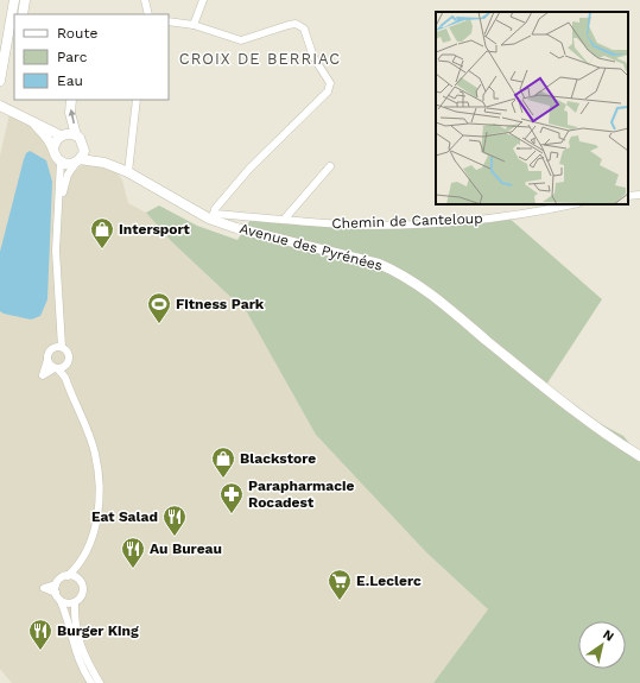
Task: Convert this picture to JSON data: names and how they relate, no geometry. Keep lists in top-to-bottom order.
{
  "streets": {
    "main road": ["Avenue des Pyrénées"],
    "street": ["Chemin de Canteloup"]
  },
  "crossings": [
    ["Chemin de Canteloup", "Avenue des Pyrénées"]
  ],
  "districts": ["CROIX DE BERRIAC"],
  "places": {
    "shop": ["Intersport", "Blackstore"],
    "sports": ["Fitness Park"],
    "pharmacy": ["Parapharmacie Rocadest"],
    "restaurant": ["Eat Salad", "Au Bureau", "Burger King"],
    "supermarket": ["E.Leclerc"]
  },
  "legend": ["Route", "Parc", "Eau"],
  "north": "top right"
}
